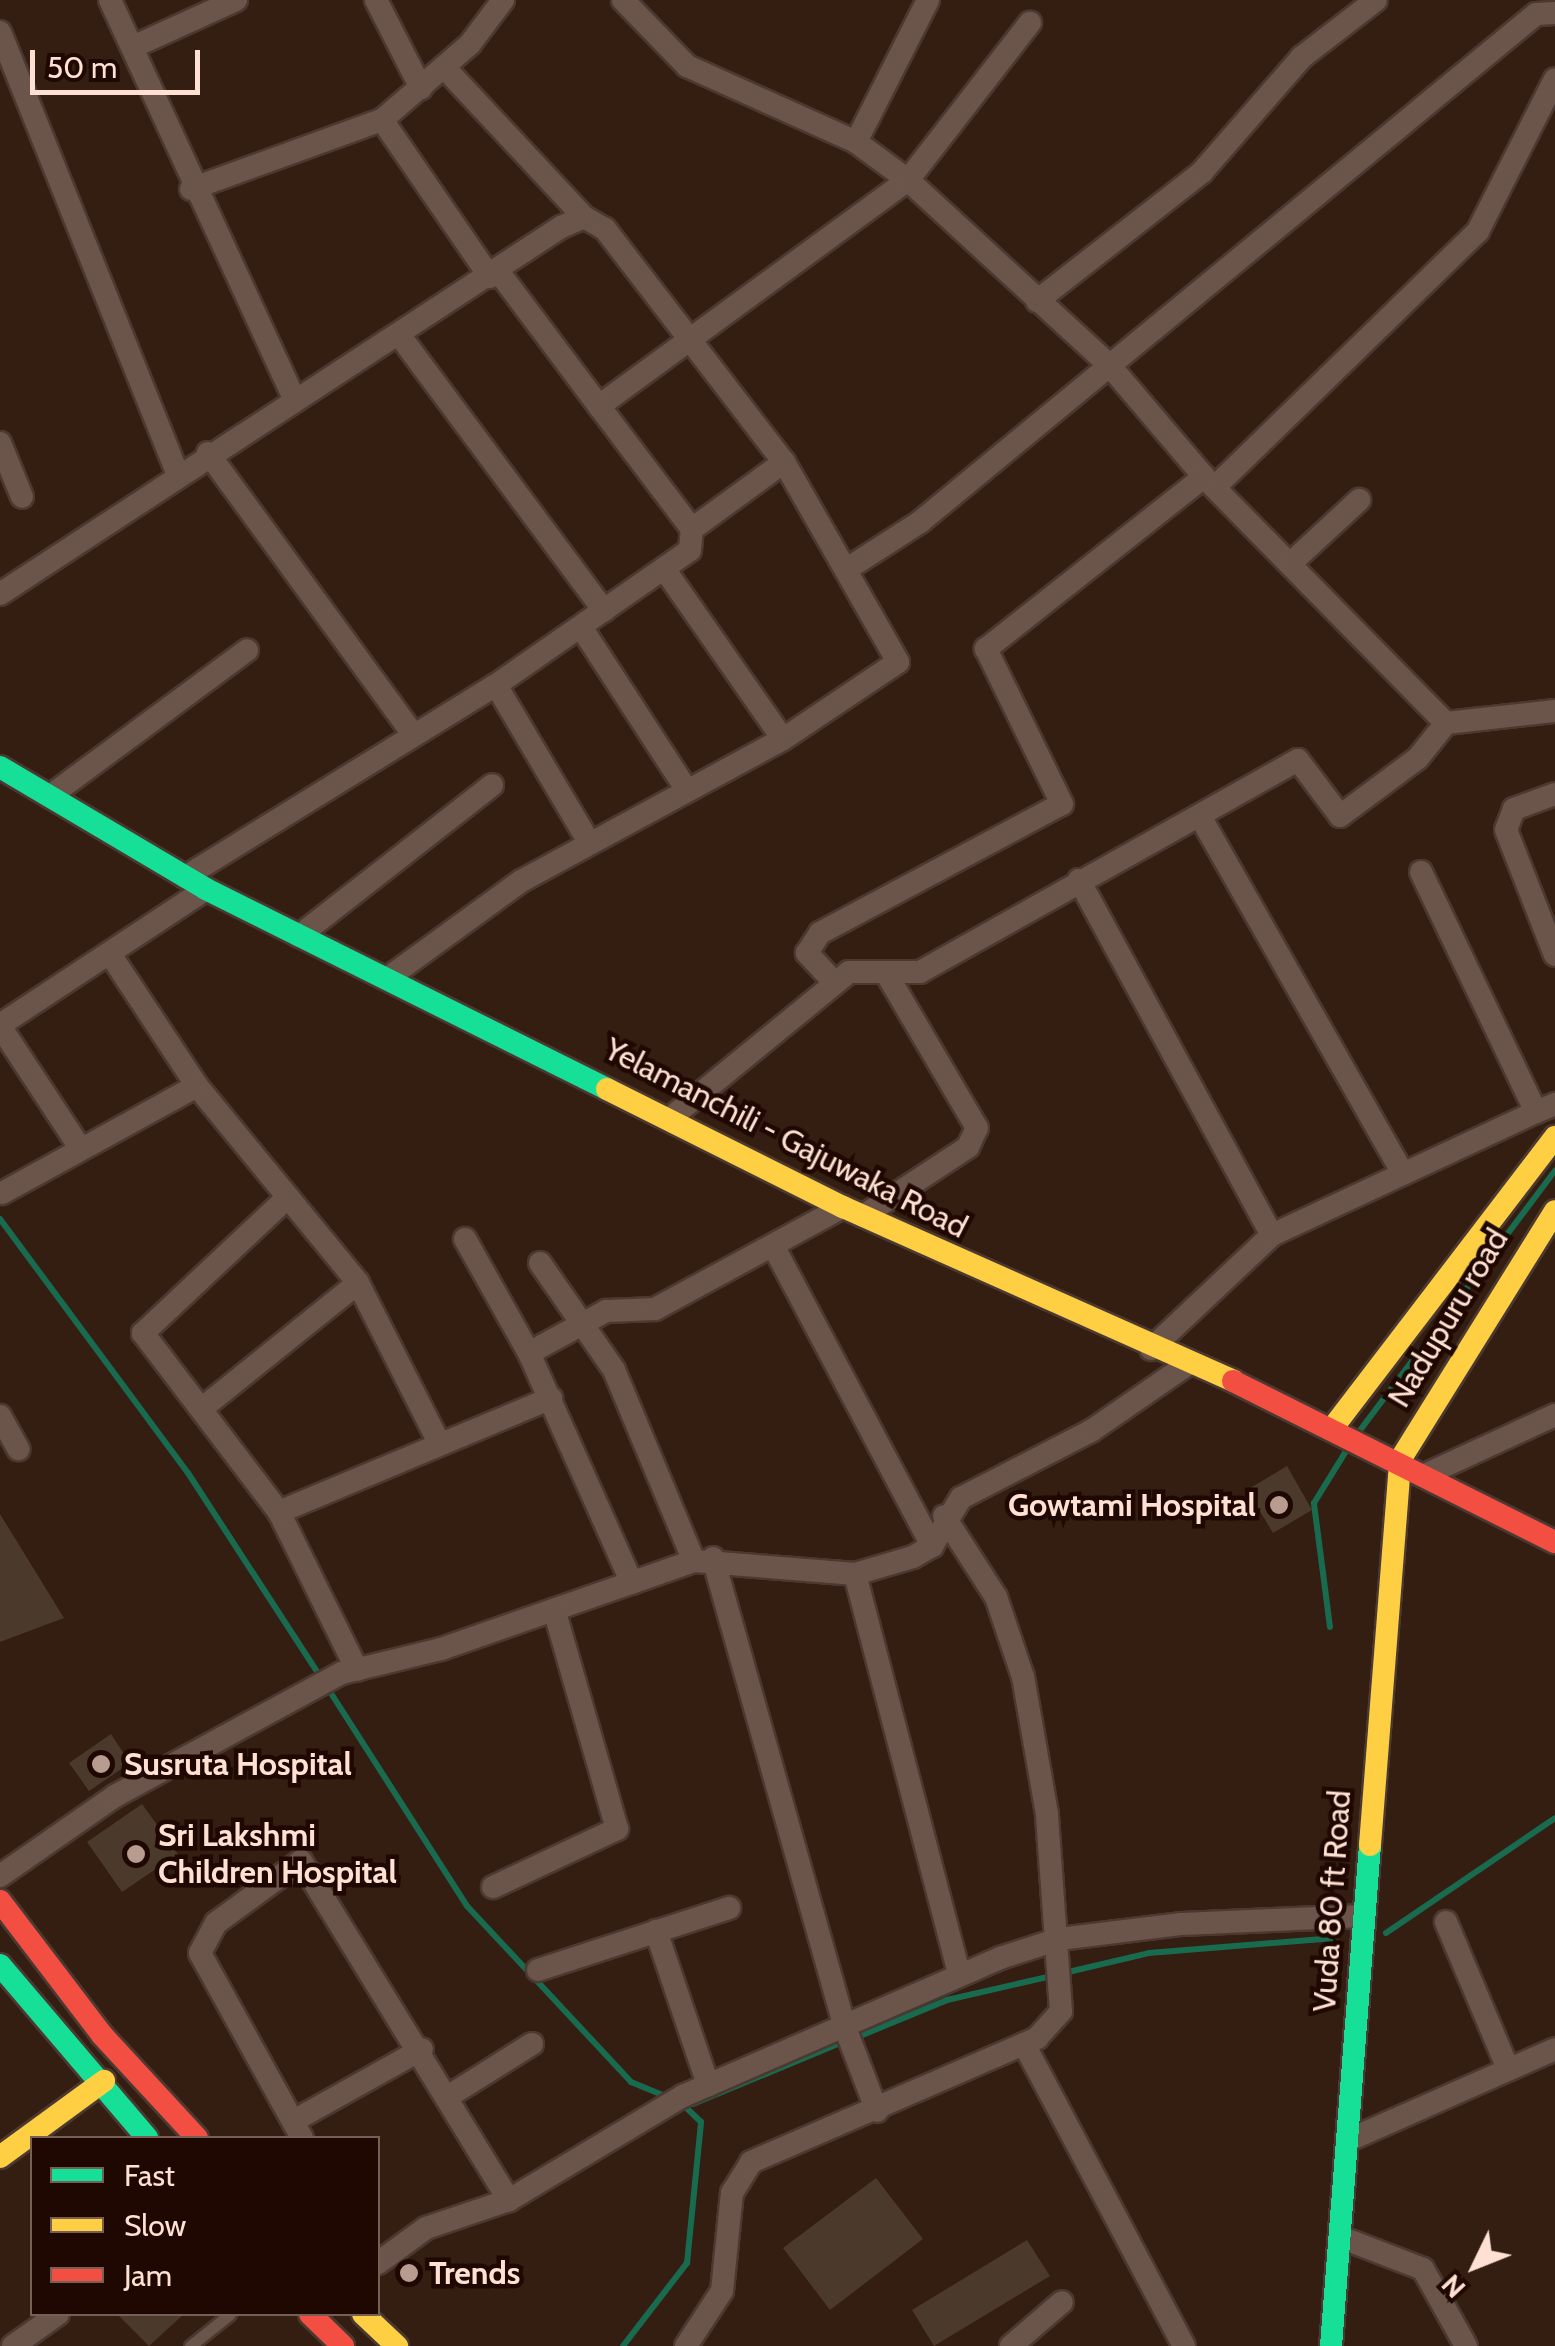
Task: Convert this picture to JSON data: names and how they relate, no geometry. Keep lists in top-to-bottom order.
{
  "streets": {
    "main road": ["Yelamanchili - Gajuwaka Road", "Nadupuru road", "Vuda 80 ft Road"]
  },
  "crossings": [
    ["Yelamanchili - Gajuwaka Road", "Nadupuru road"],
    ["Yelamanchili - Gajuwaka Road", "Vuda 80 ft Road"],
    ["Nadupuru road", "Vuda 80 ft Road"]
  ],
  "places": [
    "Gowtami Hospital",
    "Susruta Hospital",
    "Sri Lakshmi Children Hospital",
    "Trends"
  ],
  "legend": ["Fast", "Slow", "Jam"],
  "scale_bar": "50 m",
  "north": "bottom left"
}
